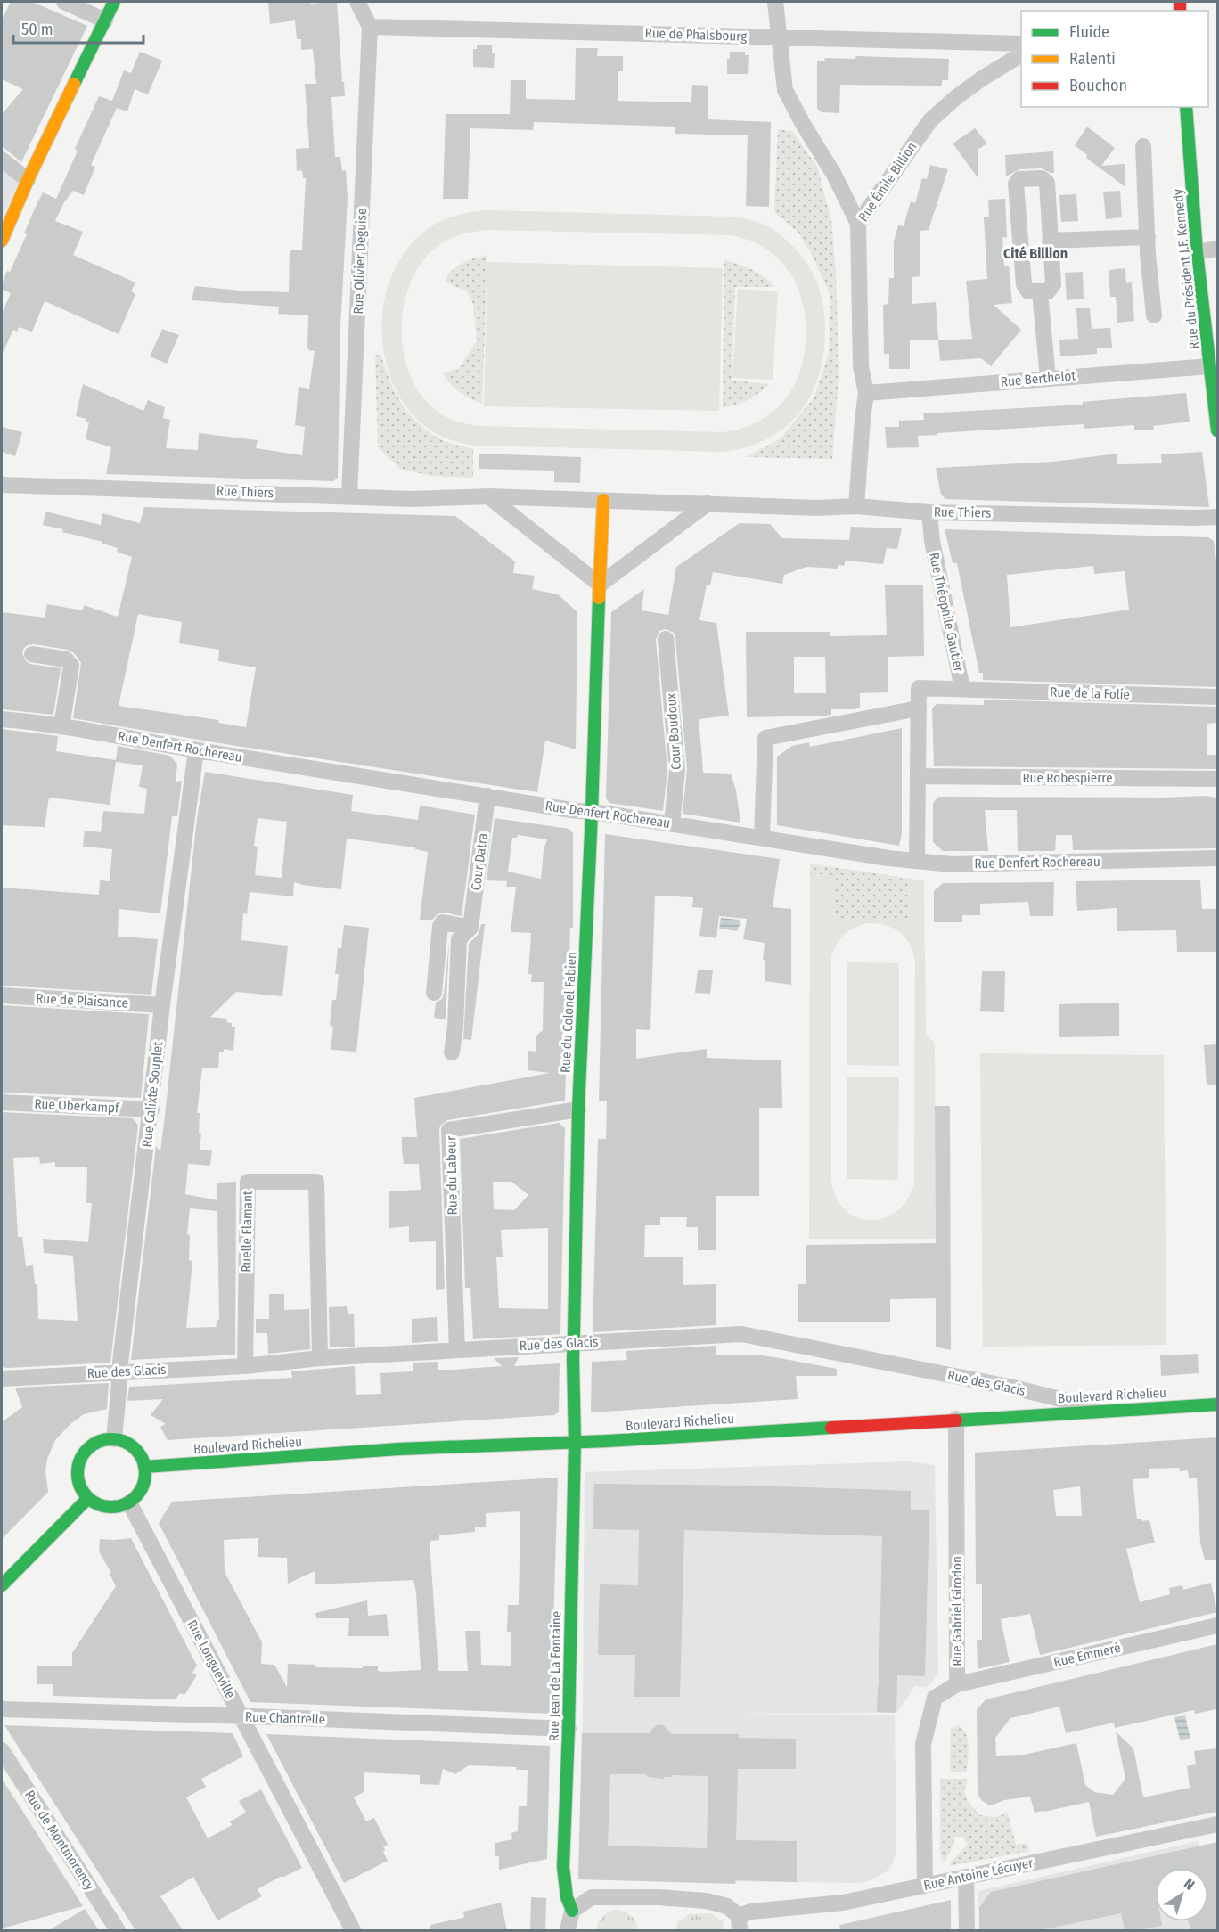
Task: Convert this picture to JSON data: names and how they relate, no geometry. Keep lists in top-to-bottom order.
{
  "streets": {
    "main road": [
      "Rue du Président J.F. Kennedy",
      "Rue du Colonel Fabien",
      "Boulevard Richelieu",
      "Rue Jean de La Fontaine"
    ],
    "street": [
      "Rue de Phalsbourg",
      "Rue Émile Billion",
      "Rue Olivier Deguise",
      "Rue Berthelot",
      "Rue Thiers",
      "Rue Théophile Gautier",
      "Rue de la Folie",
      "Cour Boudoux",
      "Rue Denfert Rochereau",
      "Rue Robespierre",
      "Cour Datra",
      "Rue de Plaisance",
      "Rue Calixte Souplet",
      "Rue Oberkampf",
      "Rue du Labeur",
      "Ruelle Flamant",
      "Rue des Glacis",
      "Rue Gabriel Girodon",
      "Rue Emmeré",
      "Rue Longueville",
      "Rue Chantrelle",
      "Rue de Montmorency",
      "Rue Antoine Lécuyer"
    ]
  },
  "crossings": [
    ["Rue de Phalsbourg", "Rue Olivier Deguise"],
    ["Rue Émile Billion", "Rue Berthelot"],
    ["Rue Émile Billion", "Rue Thiers"],
    ["Rue Olivier Deguise", "Rue Thiers"],
    ["Rue du Président J.F. Kennedy", "Rue Berthelot"],
    ["Rue Thiers", "Rue Théophile Gautier"],
    ["Rue Thiers", "Rue du Colonel Fabien"],
    ["Rue Théophile Gautier", "Rue de la Folie"],
    ["Rue Théophile Gautier", "Rue Denfert Rochereau"],
    ["Rue Théophile Gautier", "Rue Robespierre"],
    ["Cour Boudoux", "Rue Denfert Rochereau"],
    ["Rue Denfert Rochereau", "Cour Datra"],
    ["Rue Denfert Rochereau", "Rue du Colonel Fabien"],
    ["Rue Denfert Rochereau", "Rue Calixte Souplet"],
    ["Rue de Plaisance", "Rue Calixte Souplet"],
    ["Rue du Colonel Fabien", "Rue du Labeur"],
    ["Rue du Colonel Fabien", "Boulevard Richelieu"],
    ["Rue du Colonel Fabien", "Rue Jean de La Fontaine"],
    ["Rue Calixte Souplet", "Rue Oberkampf"],
    ["Rue Calixte Souplet", "Boulevard Richelieu"],
    ["Rue Calixte Souplet", "Rue Longueville"],
    ["Rue du Labeur", "Rue des Glacis"],
    ["Ruelle Flamant", "Rue des Glacis"],
    ["Rue des Glacis", "Boulevard Richelieu"],
    ["Boulevard Richelieu", "Rue Gabriel Girodon"],
    ["Boulevard Richelieu", "Rue Longueville"],
    ["Boulevard Richelieu", "Rue Jean de La Fontaine"],
    ["Rue Gabriel Girodon", "Rue Emmeré"],
    ["Rue Gabriel Girodon", "Rue Antoine Lécuyer"],
    ["Rue Longueville", "Rue Chantrelle"],
    ["Rue Jean de La Fontaine", "Rue Chantrelle"]
  ],
  "districts": ["Cité Billion"],
  "legend": ["Fluide", "Ralenti", "Bouchon"],
  "scale_bar": "50 m",
  "north": "top right"
}
